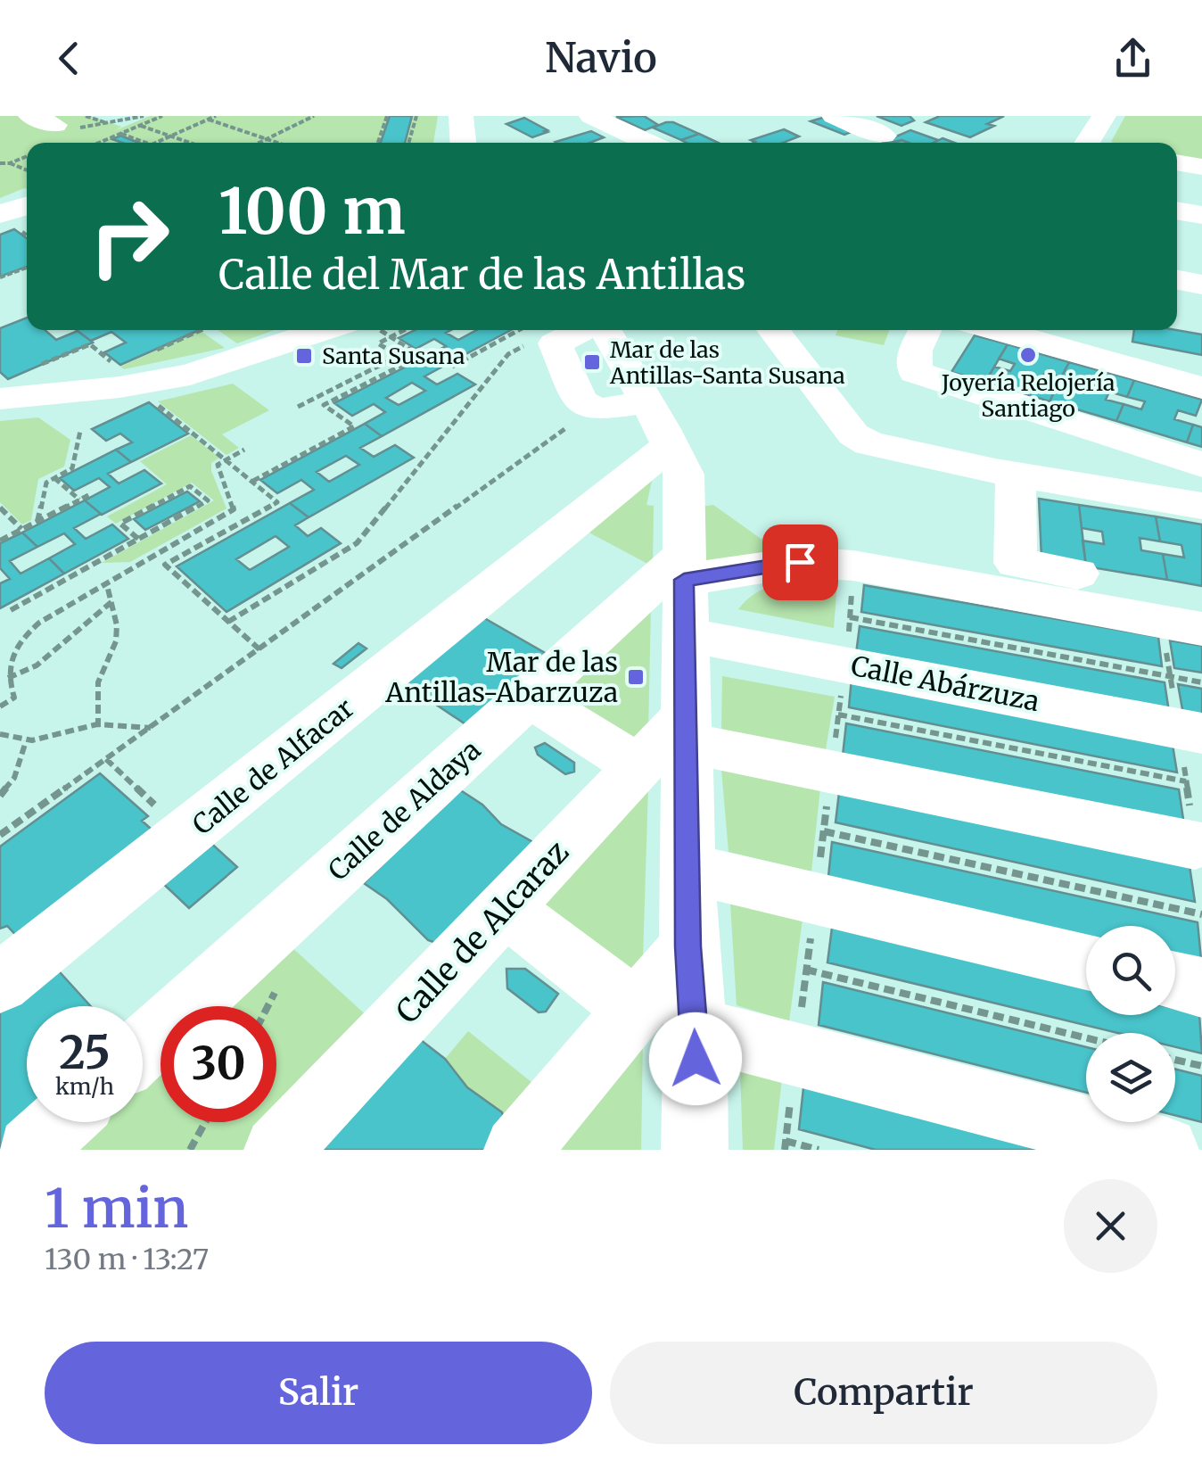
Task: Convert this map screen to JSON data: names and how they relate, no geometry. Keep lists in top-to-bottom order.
{
  "streets": {
    "street": [
      "Calle Abárzuza",
      "Calle de Alfacar",
      "Calle de Aldaya",
      "Calle de Alcaraz"
    ]
  },
  "places": {
    "other": ["Joyería Relojería Santiago"],
    "transit": ["Santa Susana", "Mar de las Antillas-Santa Susana", "Mar de las Antillas-Abarzuza"]
  },
  "page": {
    "header": "Navio",
    "turn": ["100 m", "Calle del Mar de las Antillas"],
    "speed": "25 km/h",
    "limit": "30",
    "heading": ["1 min", "130 m · 13:27"],
    "buttons": ["Salir", "Compartir"]
  }
}
